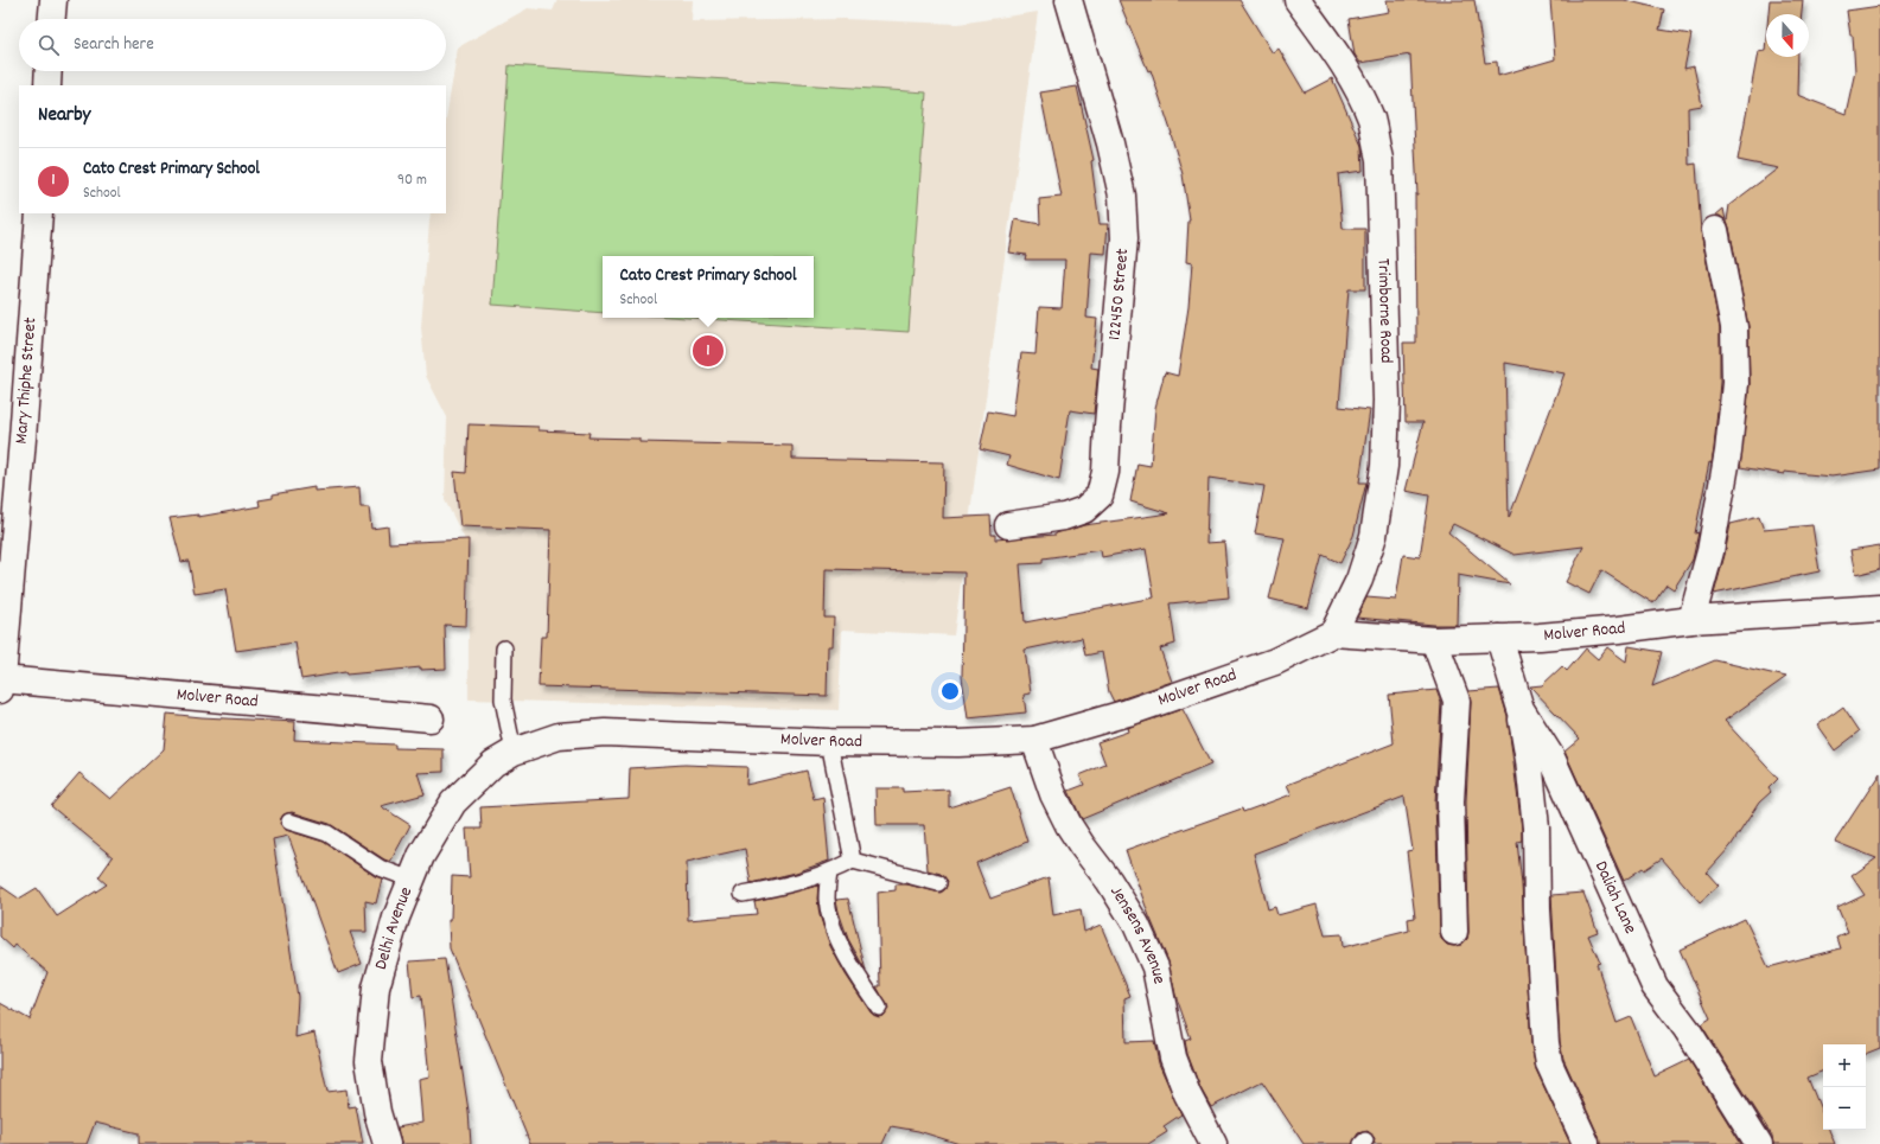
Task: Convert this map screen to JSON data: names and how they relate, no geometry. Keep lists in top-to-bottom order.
{
  "streets": {
    "street": [
      "122450 Street",
      "Trimborne Road",
      "Mary Thiphe Street",
      "Molver Road",
      "Daliah Lane",
      "Delhi Avenue",
      "Jensens Avenue"
    ]
  },
  "crossings": [
    ["Trimborne Road", "Molver Road"],
    ["Mary Thiphe Street", "Molver Road"],
    ["Molver Road", "Daliah Lane"],
    ["Molver Road", "Delhi Avenue"],
    ["Molver Road", "Jensens Avenue"]
  ],
  "north": "bottom",
  "page": {
    "search": "Search here",
    "heading": "Nearby",
    "list": [
      {
        "mark": "1",
        "name": "Cato Crest Primary School",
        "note": "School",
        "value": "90 m"
      }
    ],
    "popup": ["Cato Crest Primary School", "School"],
    "pins": "1",
    "map_buttons": ["+", "−"]
  }
}
